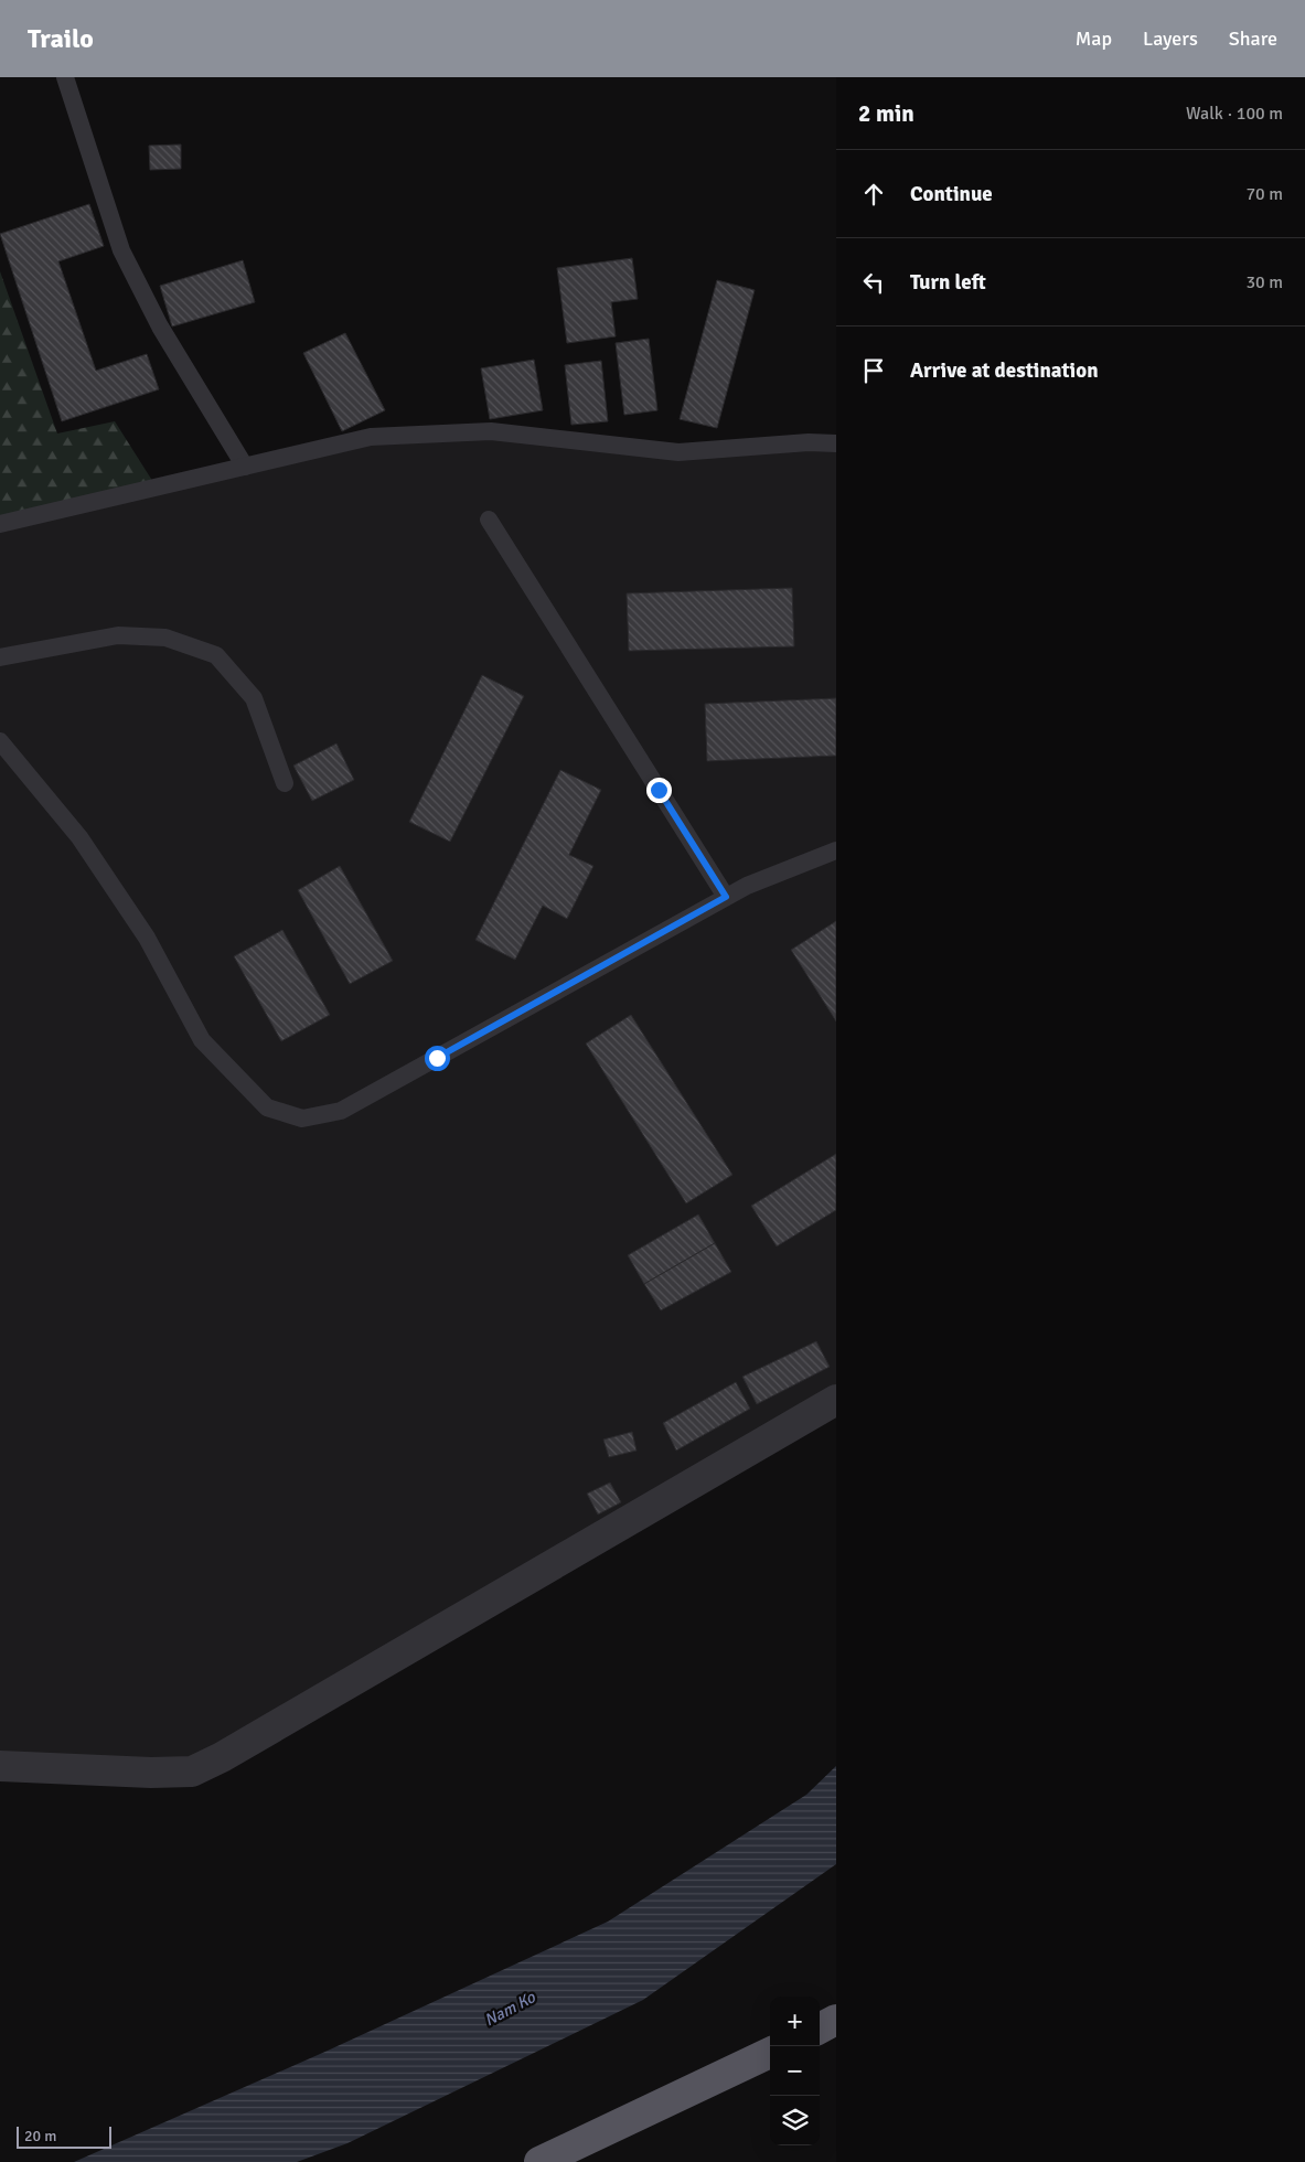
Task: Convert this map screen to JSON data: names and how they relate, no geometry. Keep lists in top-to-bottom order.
{
  "water": ["Nam Ko"],
  "scale_bar": "20 m",
  "page": {
    "header": "Trailo",
    "nav": ["Map", "Layers", "Share"],
    "heading": ["2 min", "Walk · 100 m"],
    "list": [
      ["Continue", "70 m"],
      ["Turn left", "30 m"],
      "Arrive at destination"
    ],
    "map_buttons": ["+", "−"],
    "scale": "20 m"
  }
}
